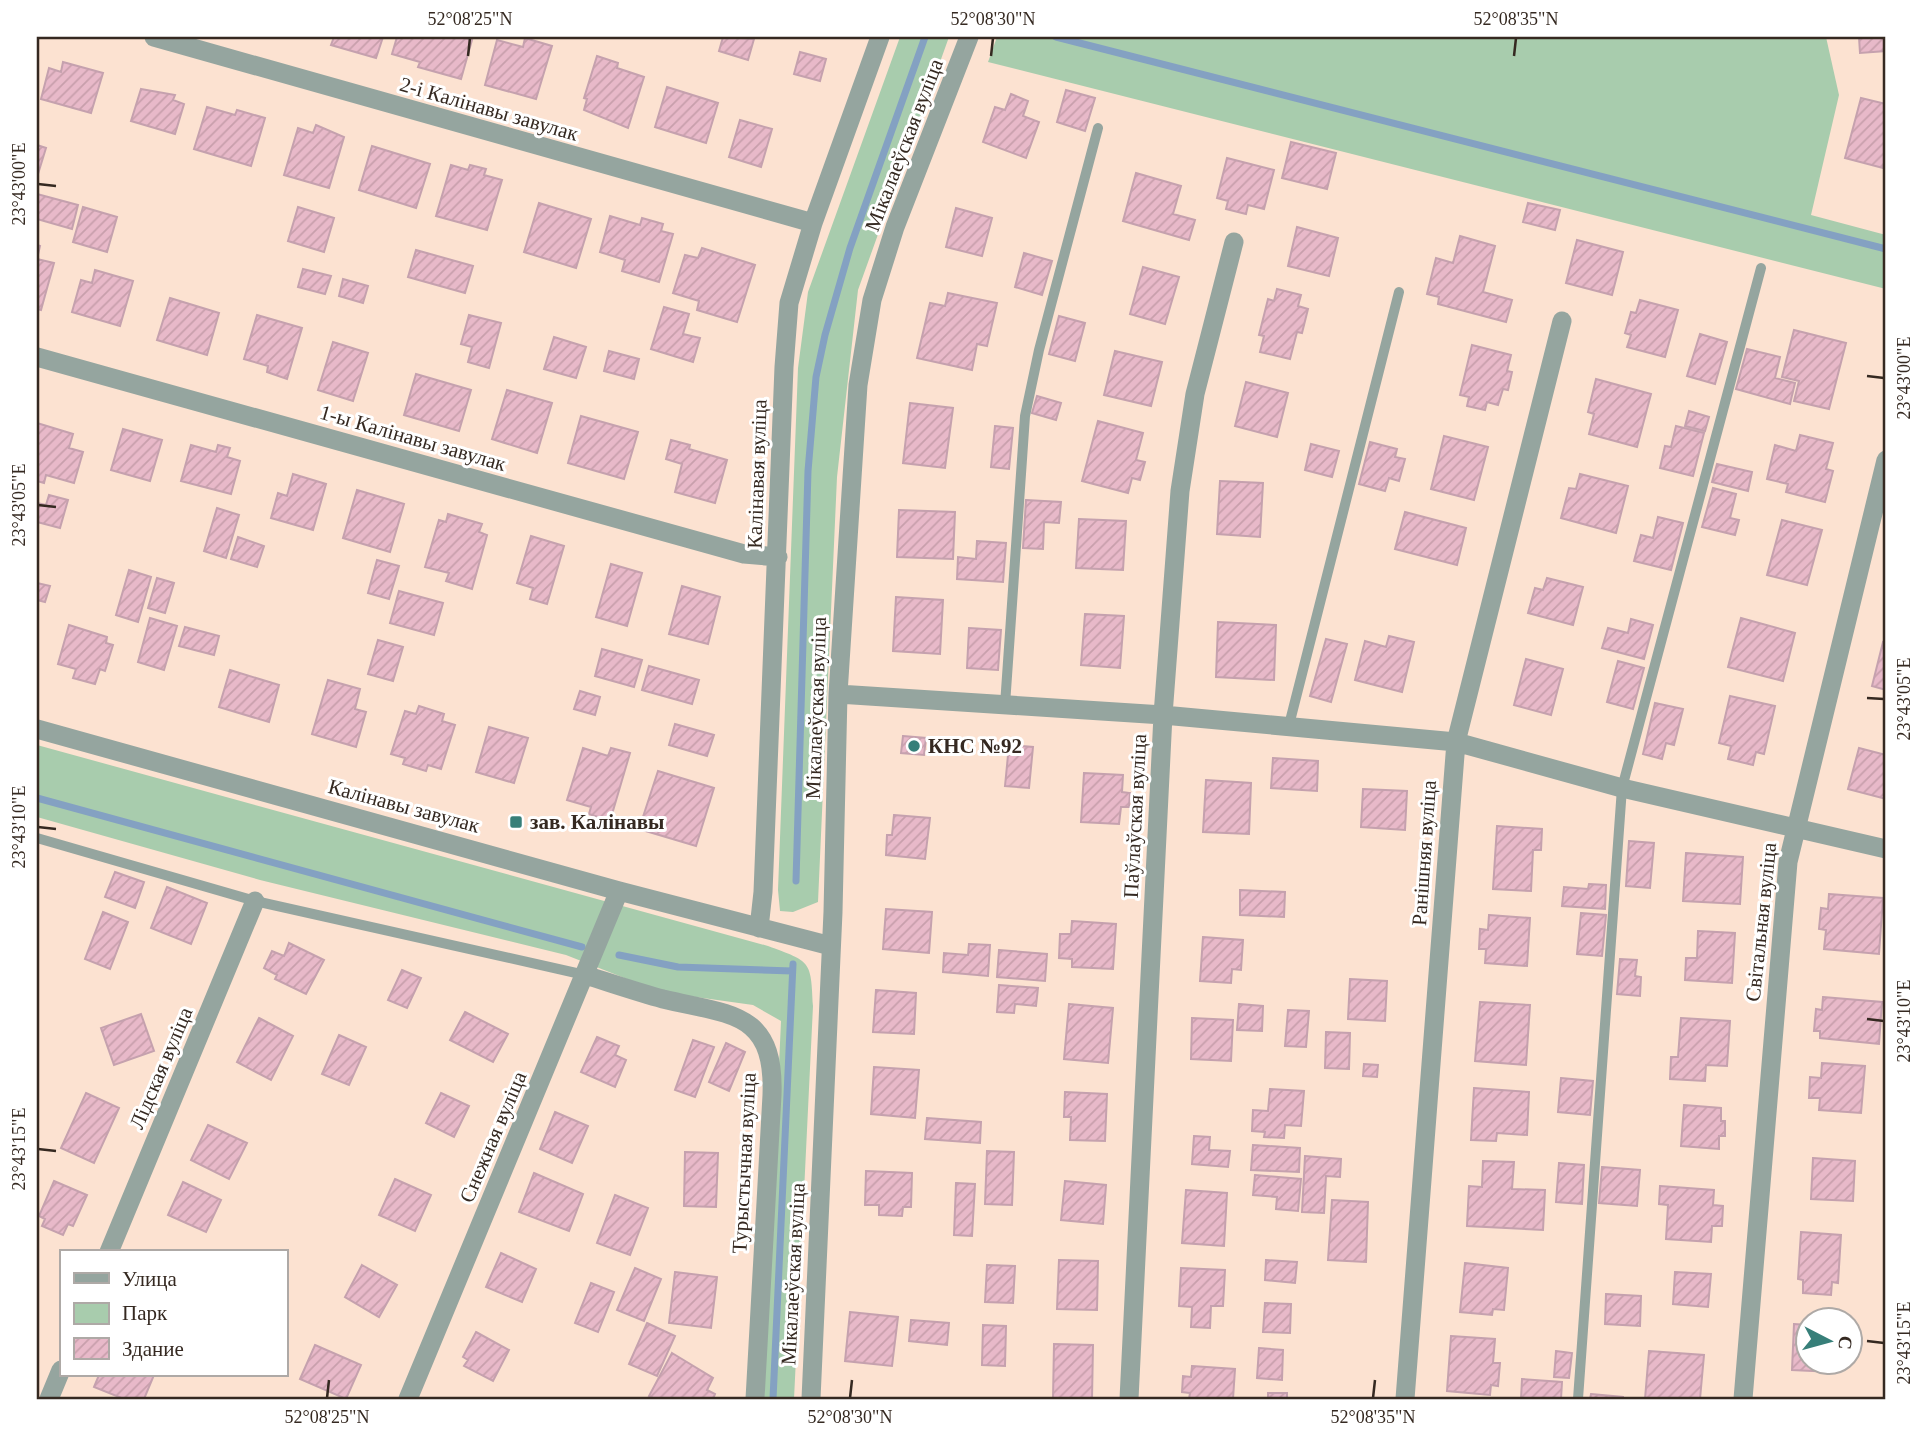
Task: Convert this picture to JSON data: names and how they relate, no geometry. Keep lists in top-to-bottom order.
{
  "streets": {
    "street": [
      "2-і Калінавы завулак",
      "Мікалаеўская вуліца",
      "1-ы Калінавы завулак",
      "Калінавая вуліца",
      "Калінавы завулак",
      "Паўлаўская вуліца",
      "Ранішняя вуліца",
      "Світальная вуліца",
      "Лідская вуліца",
      "Снежная вуліца",
      "Турыстычная вуліца"
    ]
  },
  "crossings": [
    ["2-і Калінавы завулак", "Калінавая вуліца"],
    ["Мікалаеўская вуліца", "Калінавы завулак"],
    ["1-ы Калінавы завулак", "Калінавая вуліца"],
    ["Калінавая вуліца", "Калінавы завулак"],
    ["Калінавы завулак", "Снежная вуліца"],
    ["Снежная вуліца", "Турыстычная вуліца"]
  ],
  "places": {
    "other": ["КНС №92"],
    "transit": ["зав. Калінавы"]
  },
  "legend": ["Улица", "Парк", "Здание"],
  "north": "right",
  "coordinates": [
    "52°08'25\"N",
    "52°08'30\"N",
    "52°08'35\"N",
    "23°43'00\"E",
    "23°43'05\"E",
    "23°43'10\"E",
    "23°43'15\"E"
  ]
}
